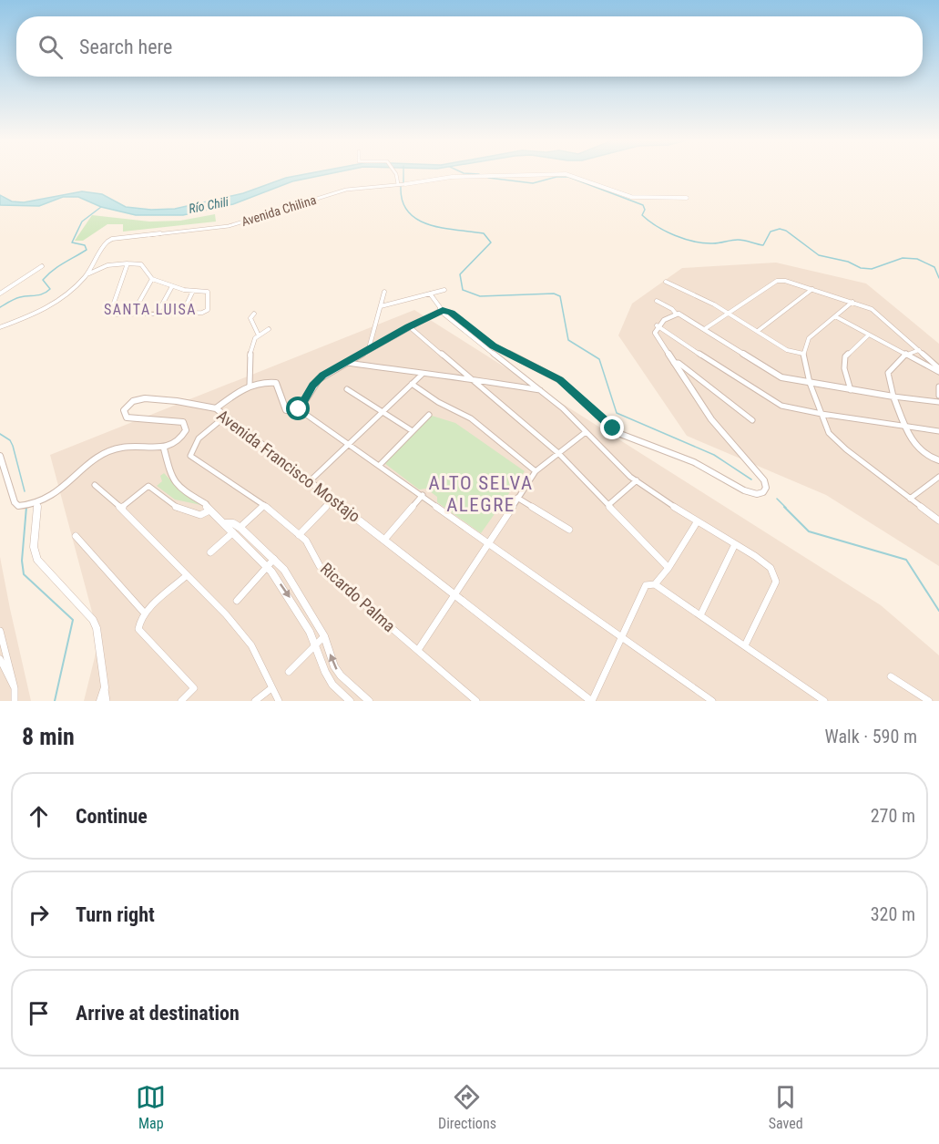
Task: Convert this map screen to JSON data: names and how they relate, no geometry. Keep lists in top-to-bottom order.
{
  "streets": {
    "street": ["Avenida Chilina", "Avenida Francisco Mostajo", "Ricardo Palma"]
  },
  "crossings": [
    ["Avenida Francisco Mostajo", "Ricardo Palma"]
  ],
  "districts": ["SANTA LUISA", "ALTO SELVA ALEGRE"],
  "water": ["Río Chili"],
  "page": {
    "search": "Search here",
    "heading": ["8 min", "Walk · 590 m"],
    "list": [
      ["Continue", "270 m"],
      ["Turn right", "320 m"],
      "Arrive at destination"
    ],
    "nav": ["Map", "Directions", "Saved"]
  }
}
